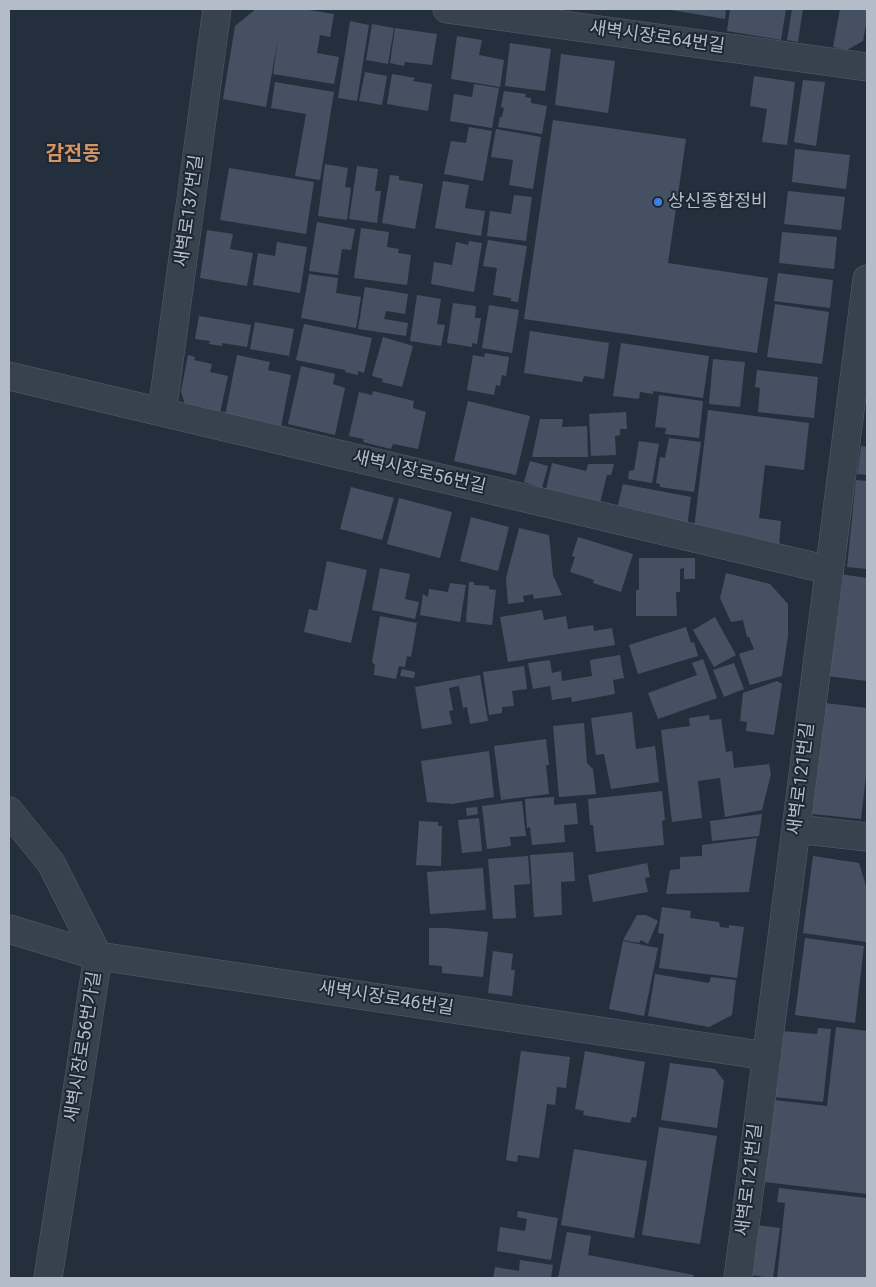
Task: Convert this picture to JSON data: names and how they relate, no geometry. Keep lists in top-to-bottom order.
{
  "streets": {
    "street": [
      "새벽시장로64번길",
      "새벽로137번길",
      "새벽시장로56번길",
      "새벽로121번길",
      "새벽시장로46번길",
      "새벽시장로56번가길"
    ]
  },
  "crossings": [
    ["새벽로137번길", "새벽시장로56번길"],
    ["새벽시장로56번길", "새벽로121번길"],
    ["새벽로121번길", "새벽시장로46번길"],
    ["새벽시장로46번길", "새벽시장로56번가길"]
  ],
  "districts": ["감전동"],
  "places": ["상신종합정비"]
}
